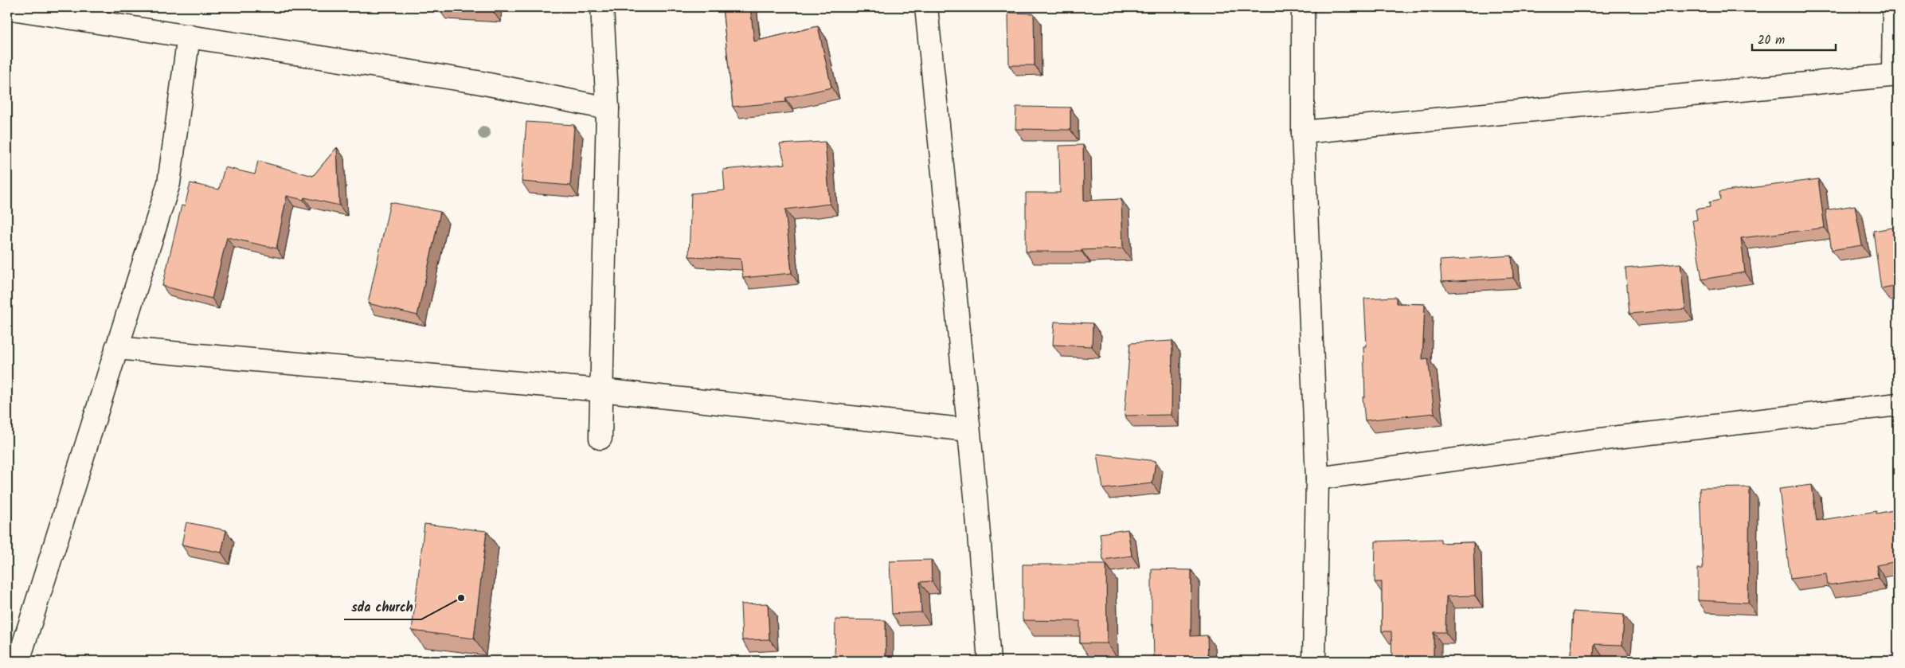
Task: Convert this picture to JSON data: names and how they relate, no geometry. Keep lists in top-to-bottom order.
{
  "places": ["sda church"],
  "scale_bar": "20 m"
}
